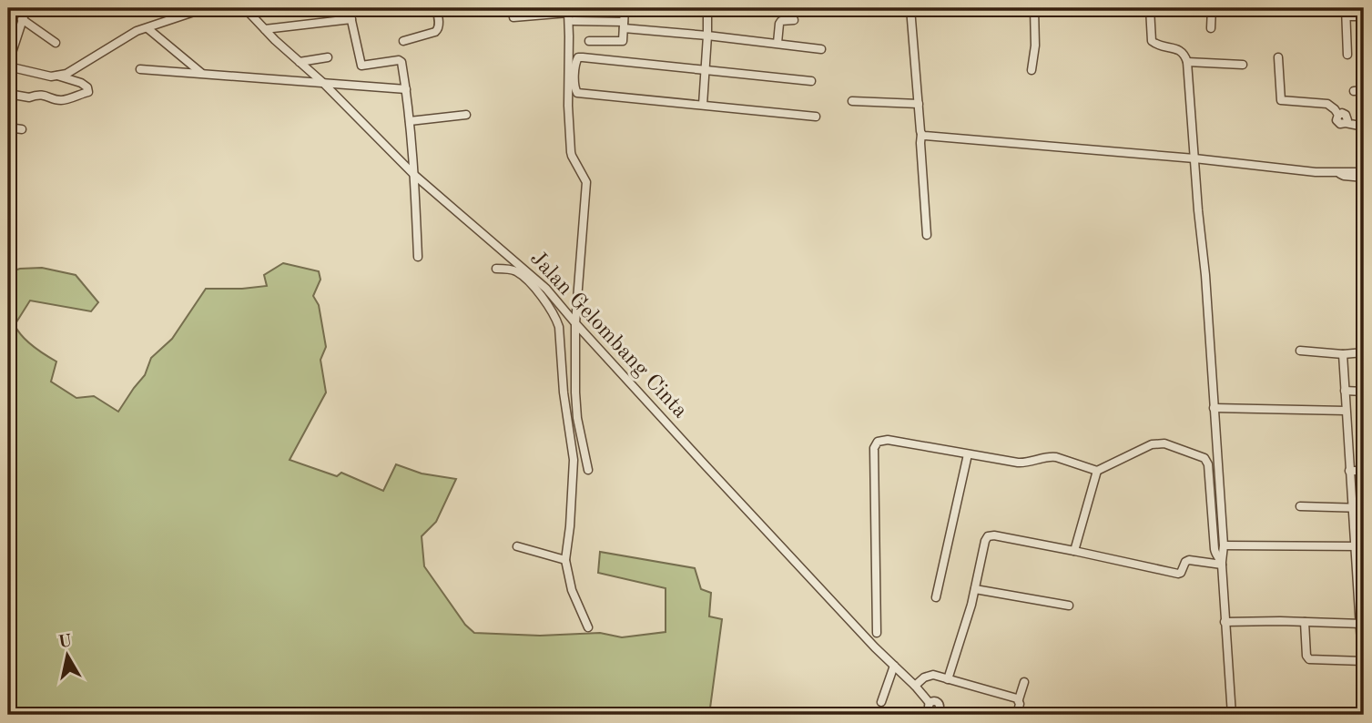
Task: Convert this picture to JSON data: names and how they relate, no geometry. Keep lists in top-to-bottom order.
{
  "streets": {
    "street": ["Jalan Gelombang Cinta"]
  },
  "north": "top"
}
